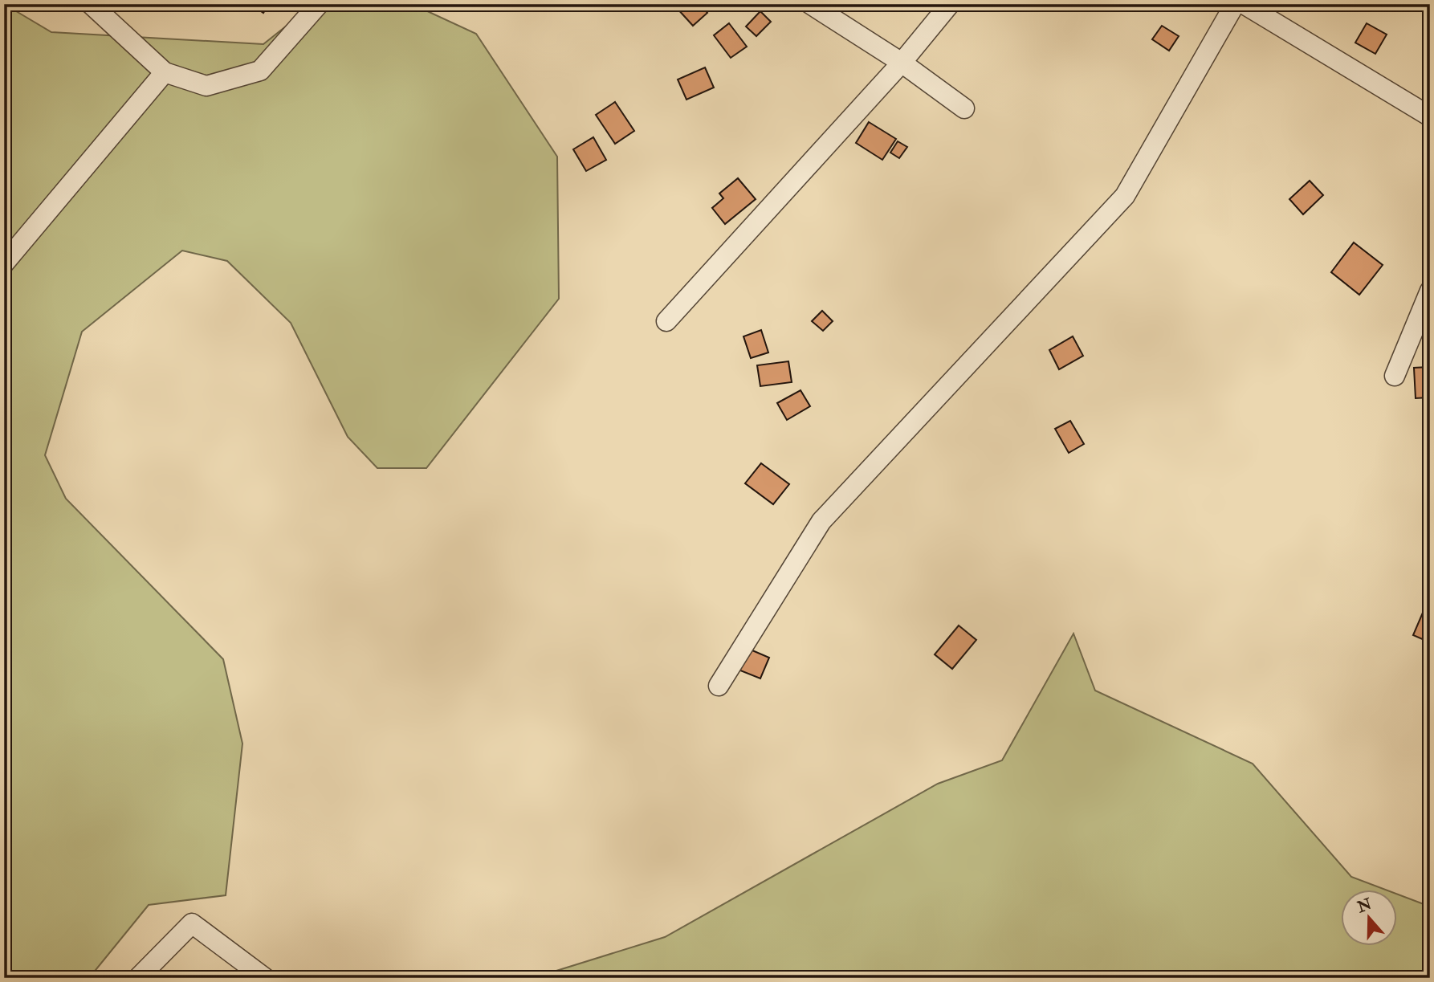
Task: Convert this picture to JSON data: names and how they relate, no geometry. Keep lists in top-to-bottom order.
{
  "north": "top"
}
